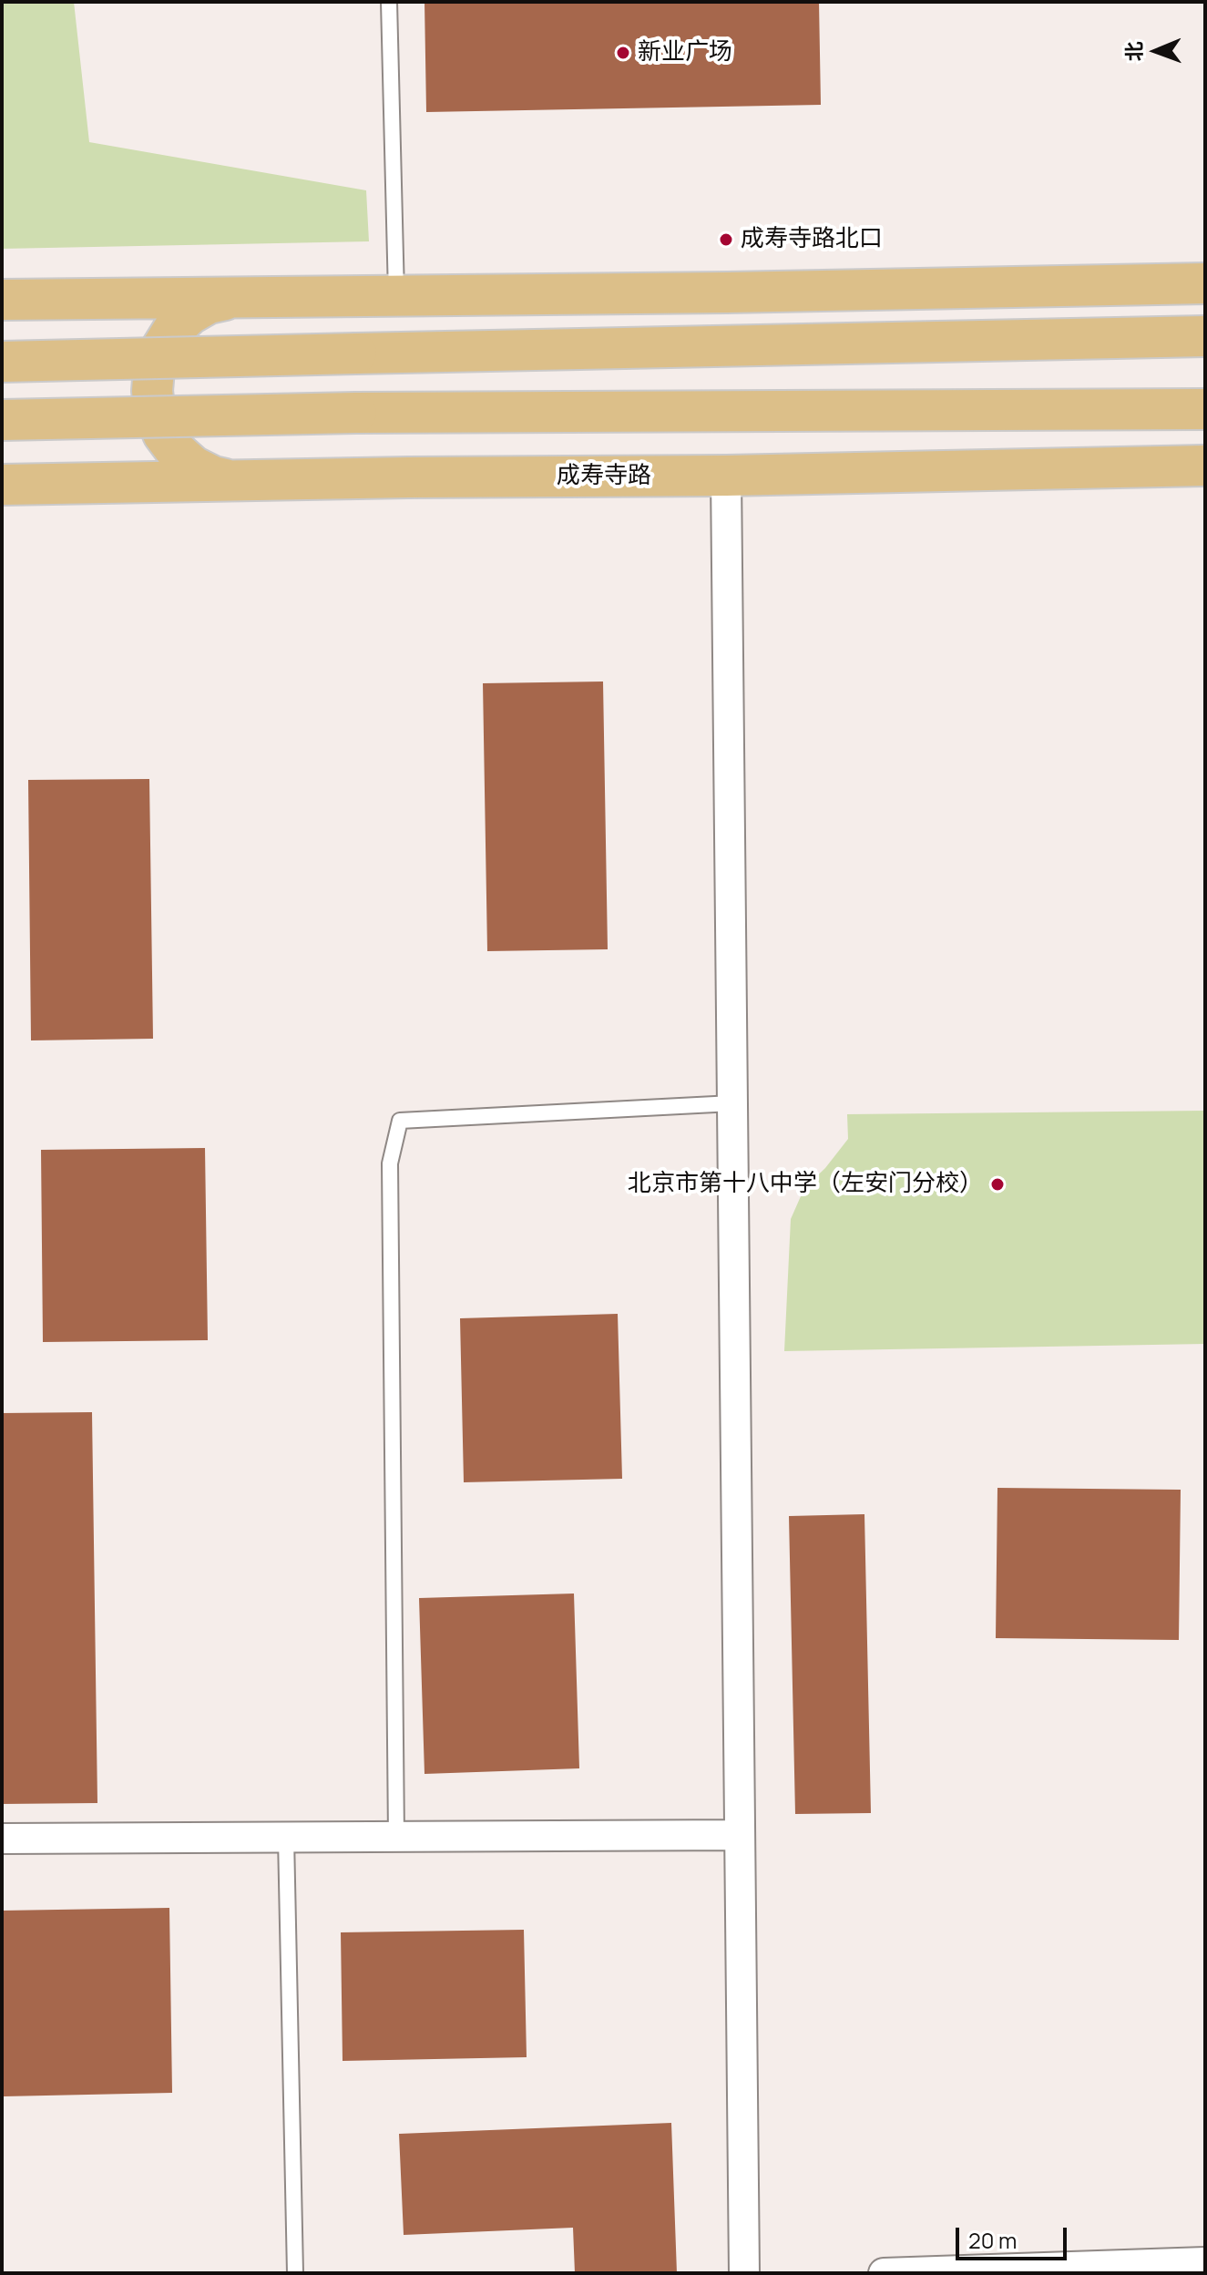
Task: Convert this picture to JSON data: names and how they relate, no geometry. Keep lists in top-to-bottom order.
{
  "streets": {
    "main road": ["成寿寺路"]
  },
  "places": ["新业广场", "成寿寺路北口", "北京市第十八中学（左安门分校）"],
  "scale_bar": "20 m",
  "north": "left"
}
